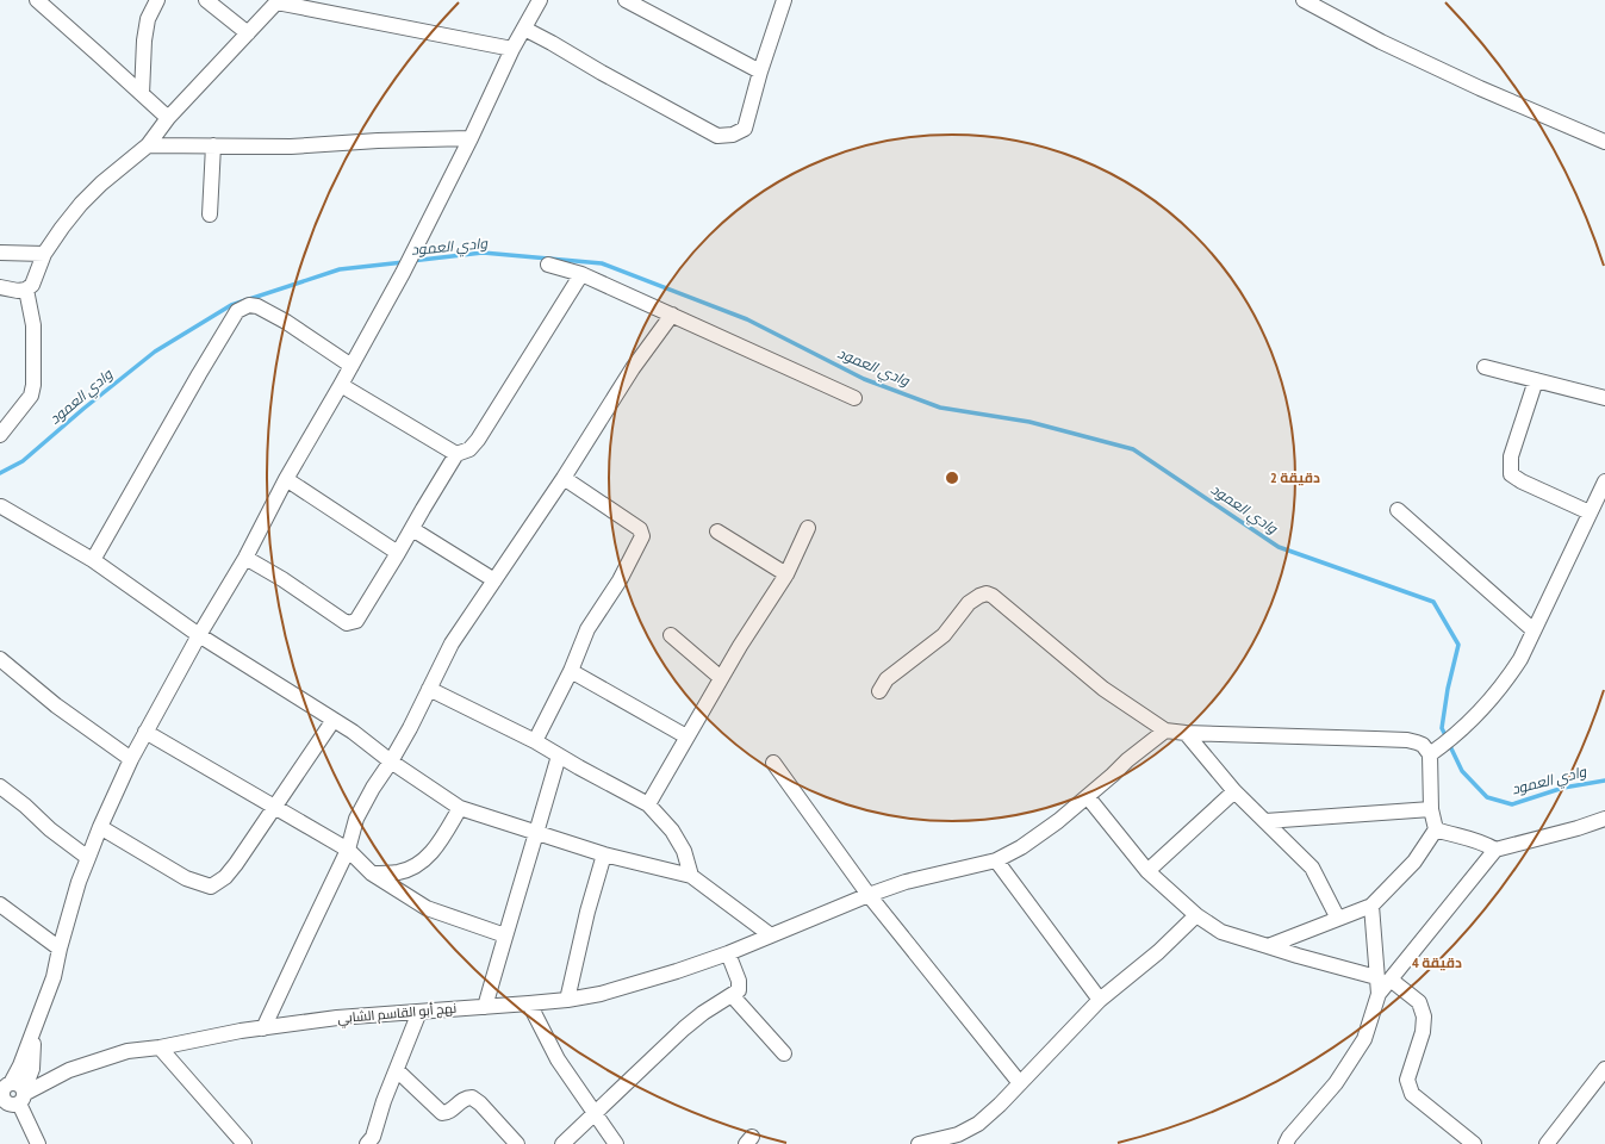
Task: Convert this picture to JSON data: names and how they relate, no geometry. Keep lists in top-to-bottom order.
{
  "streets": {
    "street": ["نهج أبو القاسم الشابي"]
  },
  "water": ["وادي العمود"],
  "rings": ["2 دقيقة", "4 دقيقة"]
}
